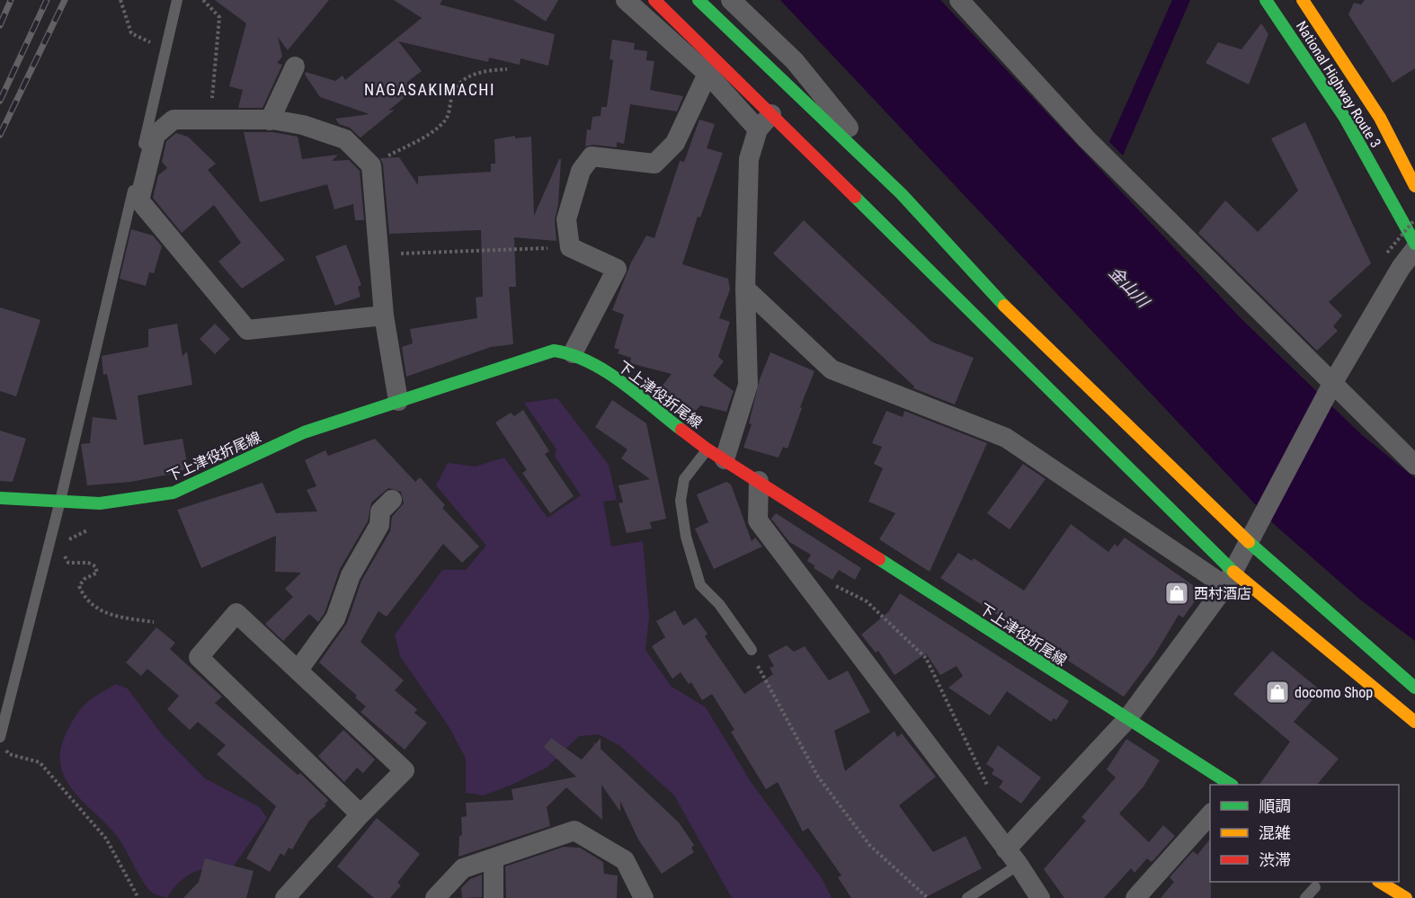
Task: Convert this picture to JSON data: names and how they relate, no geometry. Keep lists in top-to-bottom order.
{
  "streets": {
    "main road": ["National Highway Route 3", "下上津役折尾線"]
  },
  "districts": ["NAGASAKIMACHI"],
  "water": ["金山川"],
  "places": {
    "shop": ["西村酒店", "docomo Shop"]
  },
  "legend": ["順調", "混雑", "渋滞"]
}
